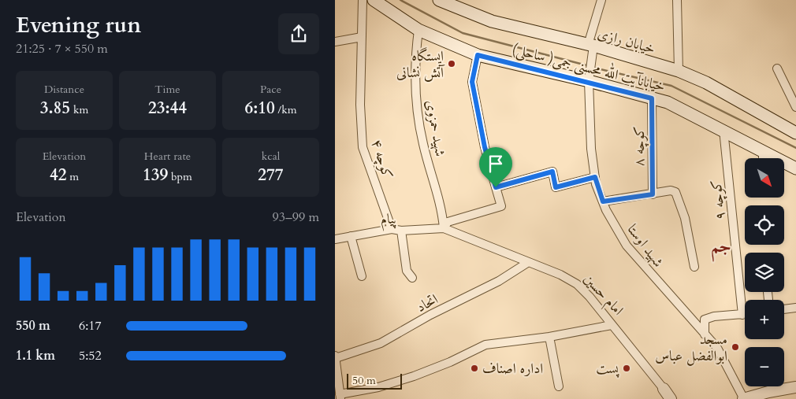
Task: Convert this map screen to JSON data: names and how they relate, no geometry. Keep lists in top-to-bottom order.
{
  "streets": {
    "main road": ["خیابان رازی", "خیابانآیت الله محسنی جمی( ساحلی)"],
    "street": [
      "شهید حمزوی",
      "کوچه ۸",
      "کوچه ۴",
      "کوچه ۹",
      "پیام",
      "شهید اوستا",
      "امام حسین",
      "اتحاد"
    ]
  },
  "crossings": [
    ["خیابان رازی", "شهید اوستا"],
    ["خیابانآیت الله محسنی جمی( ساحلی)", "شهید حمزوی"],
    ["خیابانآیت الله محسنی جمی( ساحلی)", "کوچه ۸"],
    ["خیابانآیت الله محسنی جمی( ساحلی)", "کوچه ۹"],
    ["خیابانآیت الله محسنی جمی( ساحلی)", "شهید اوستا"],
    ["شهید حمزوی", "پیام"],
    ["شهید حمزوی", "امام حسین"],
    ["کوچه ۴", "پیام"],
    ["پیام", "امام حسین"],
    ["امام حسین", "اتحاد"]
  ],
  "districts": ["جم"],
  "places": [
    "ایستگاه آتش نشانی",
    "مسجد ابوالفضل عباس",
    "اداره اصناف",
    "پست"
  ],
  "scale_bar": "50 m",
  "north": "bottom right",
  "page": {
    "heading": ["Evening run", "21:25 · 7 × 550 m"],
    "stats": [
      ["Distance", "3.85 km"],
      ["Time", "23:44"],
      ["Pace", "6:10 /km"],
      ["Elevation", "42 m"],
      ["Heart rate", "139 bpm"],
      ["kcal", "277"]
    ],
    "map_buttons": ["+", "−"],
    "chart": ["Elevation", "93–99 m"],
    "list": [
      {
        "name": "550 m",
        "note": "6:17"
      },
      {
        "name": "1.1 km",
        "note": "5:52"
      }
    ],
    "scale": "50 m"
  }
}
